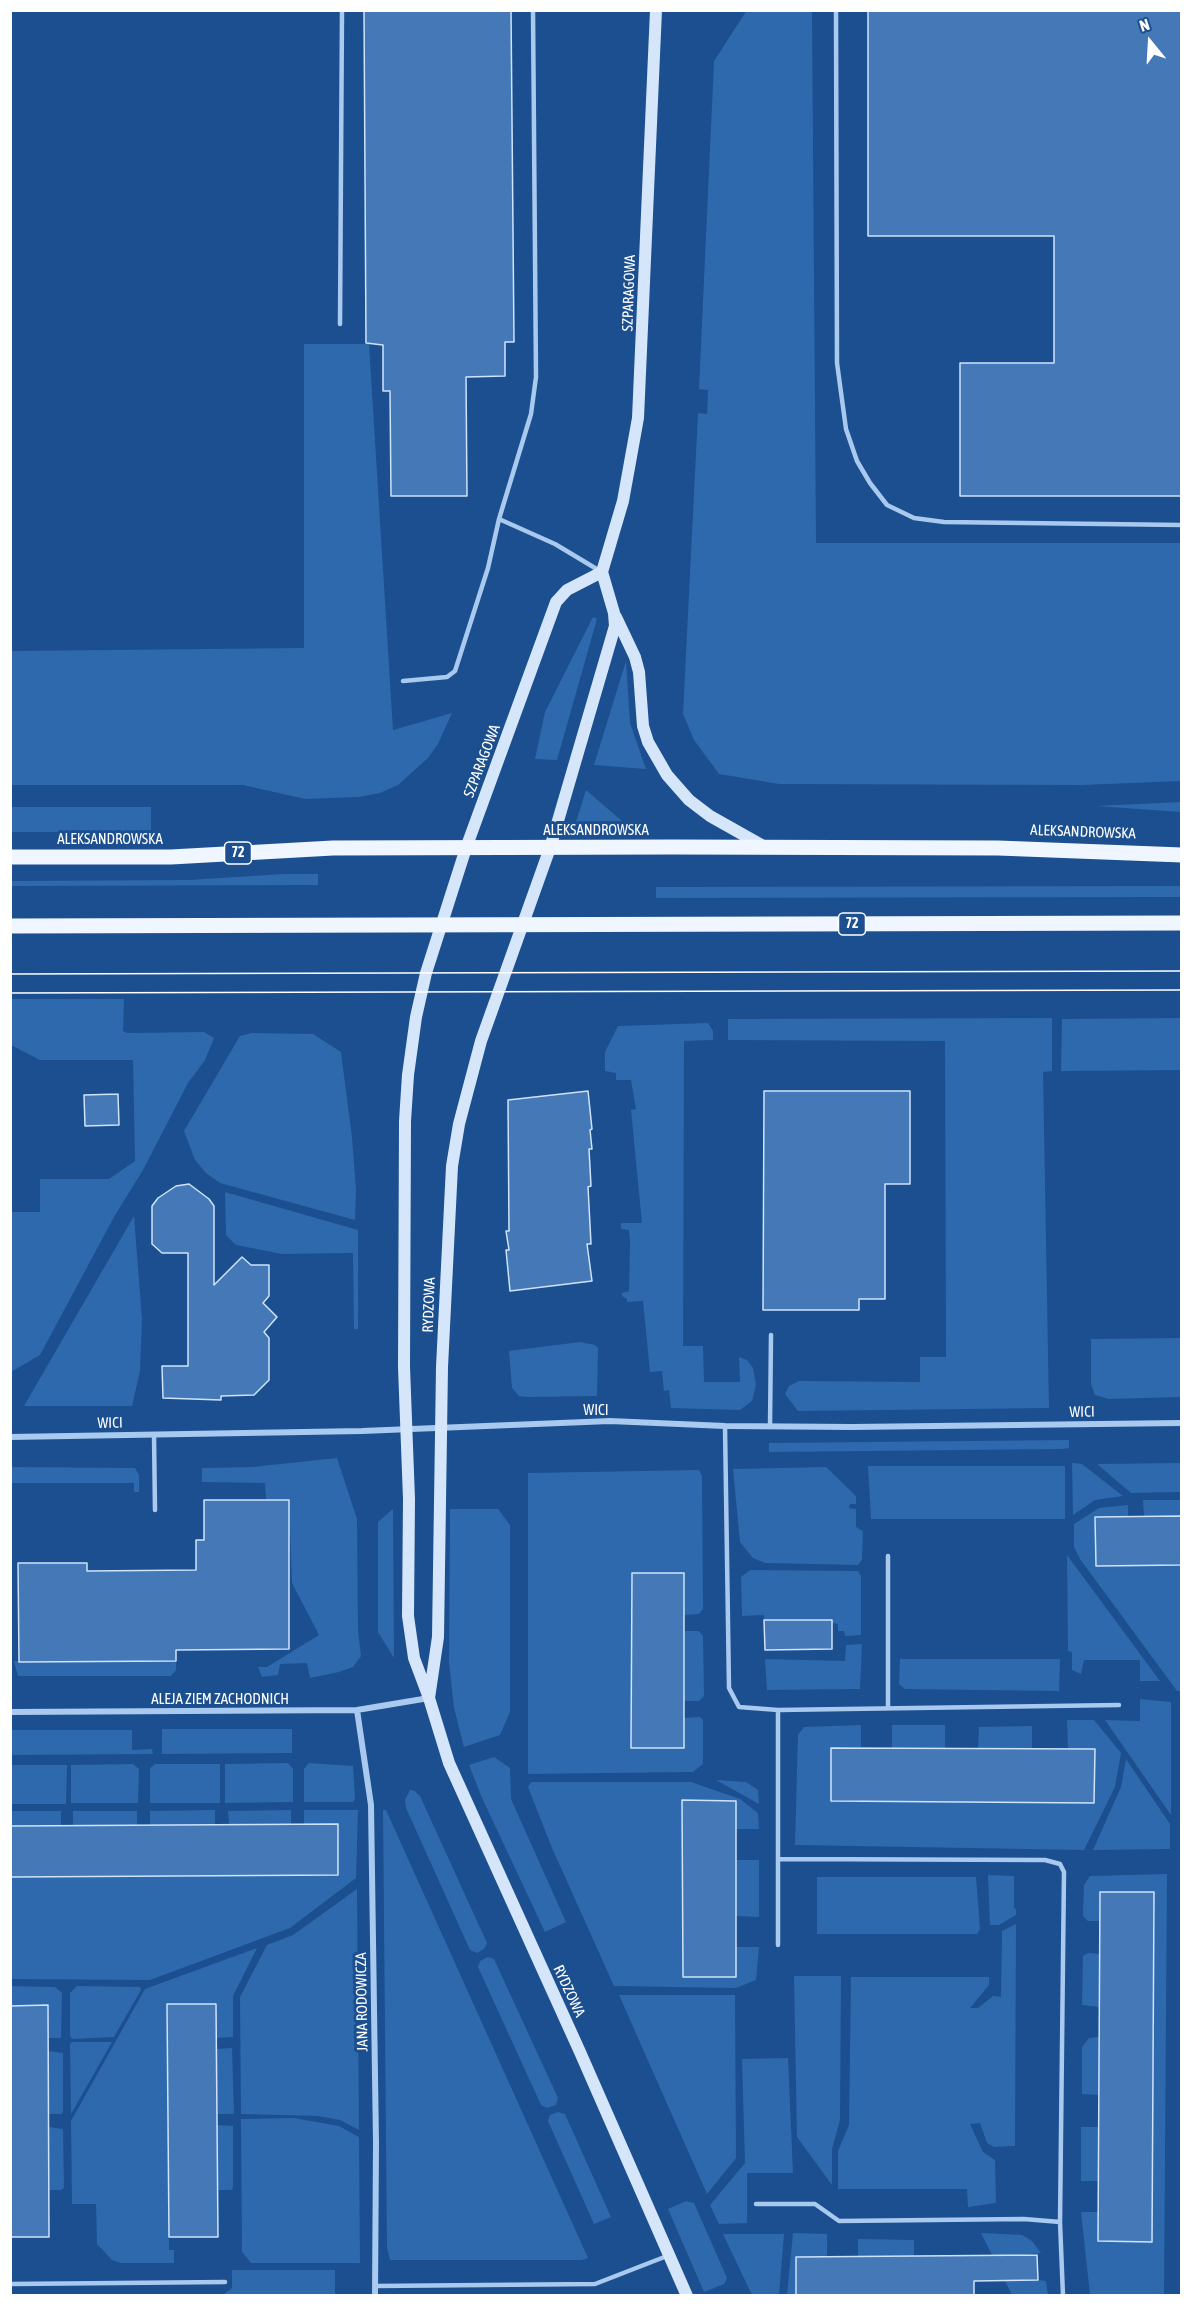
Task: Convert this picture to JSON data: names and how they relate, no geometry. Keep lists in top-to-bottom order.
{
  "streets": {
    "main road": ["ALEKSANDROWSKA", "72"],
    "street": [
      "SZPARAGOWA",
      "RYDZOWA",
      "WICI",
      "ALEJA ZIEM ZACHODNICH",
      "JANA RODOWICZA"
    ]
  },
  "crossings": [
    ["SZPARAGOWA", "ALEKSANDROWSKA"],
    ["SZPARAGOWA", "72"],
    ["SZPARAGOWA", "RYDZOWA"],
    ["ALEKSANDROWSKA", "RYDZOWA"],
    ["72", "RYDZOWA"],
    ["RYDZOWA", "WICI"],
    ["RYDZOWA", "ALEJA ZIEM ZACHODNICH"],
    ["ALEJA ZIEM ZACHODNICH", "JANA RODOWICZA"]
  ],
  "north": "top"
}
